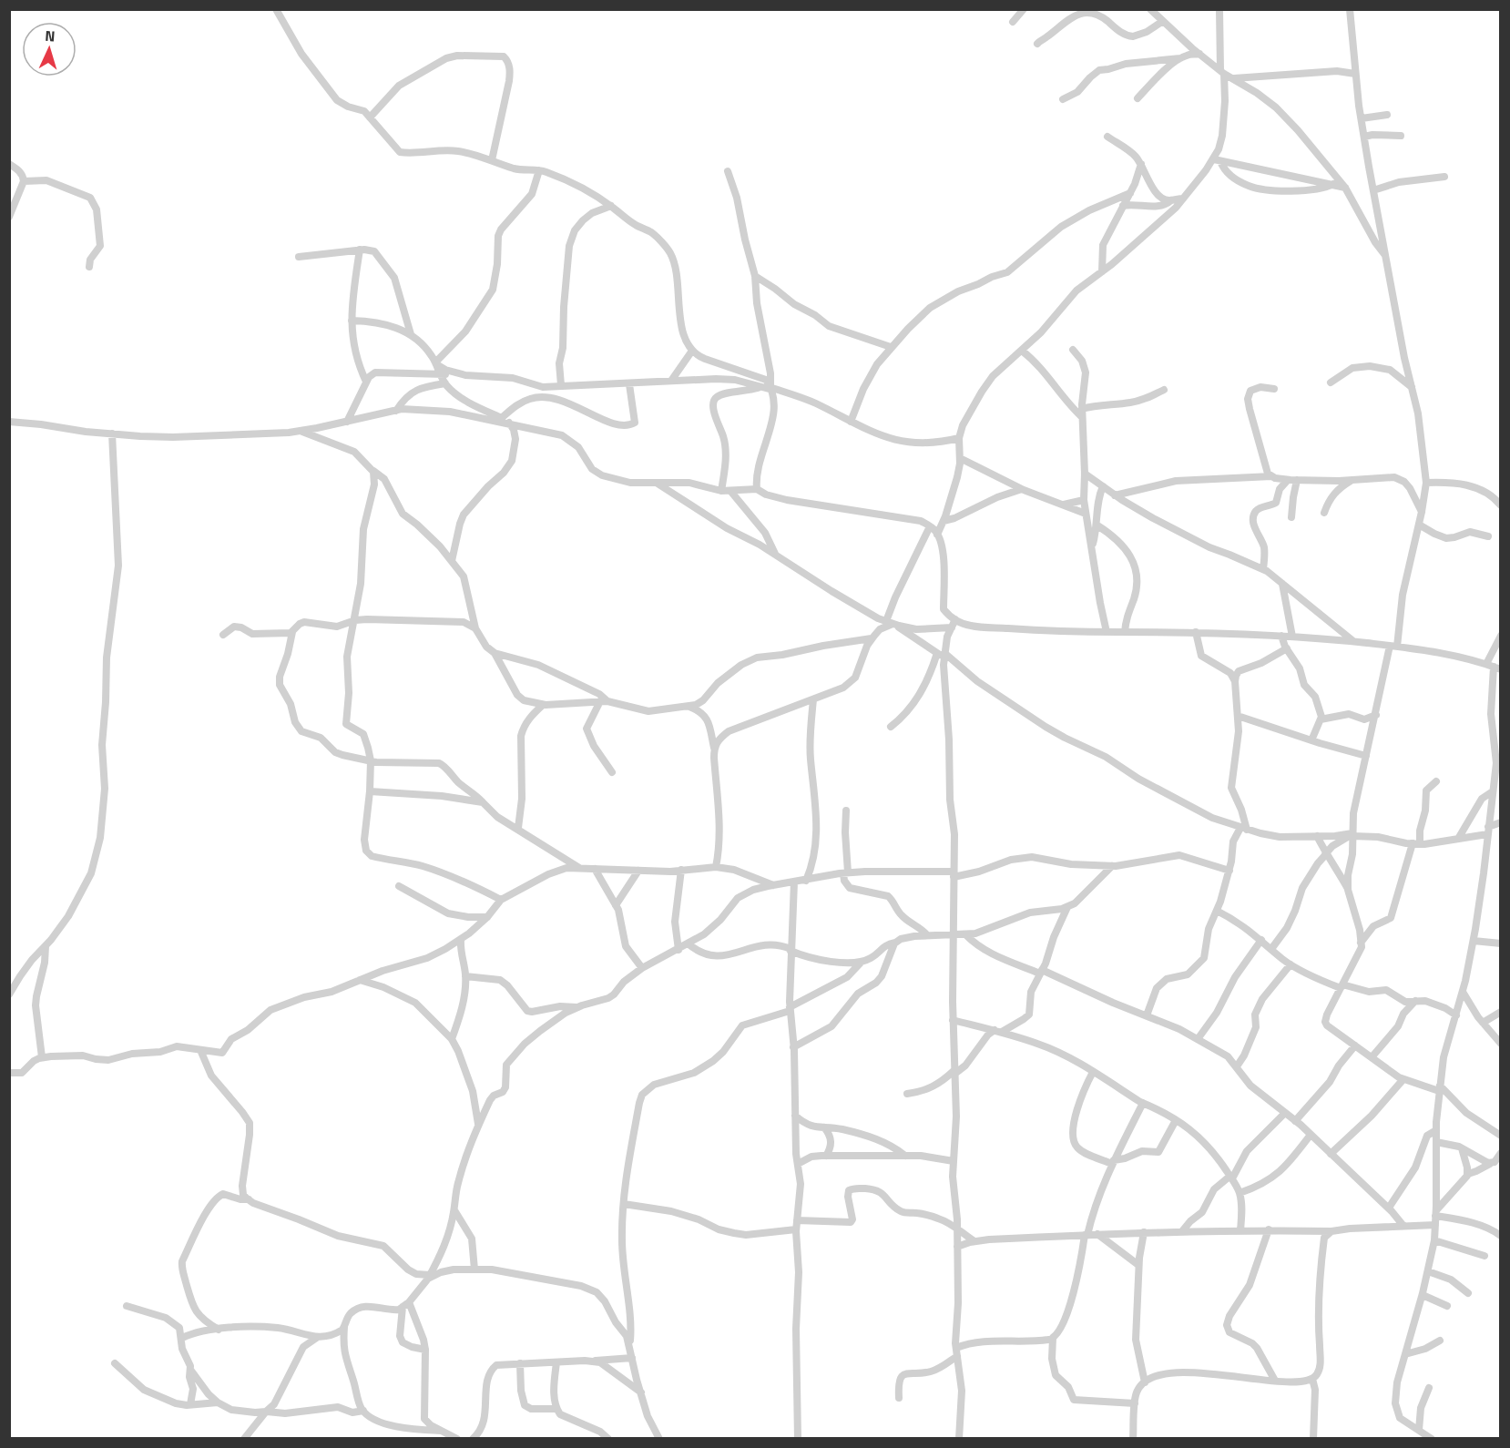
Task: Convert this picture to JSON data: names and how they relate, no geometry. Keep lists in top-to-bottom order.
{
  "north": "top"
}
